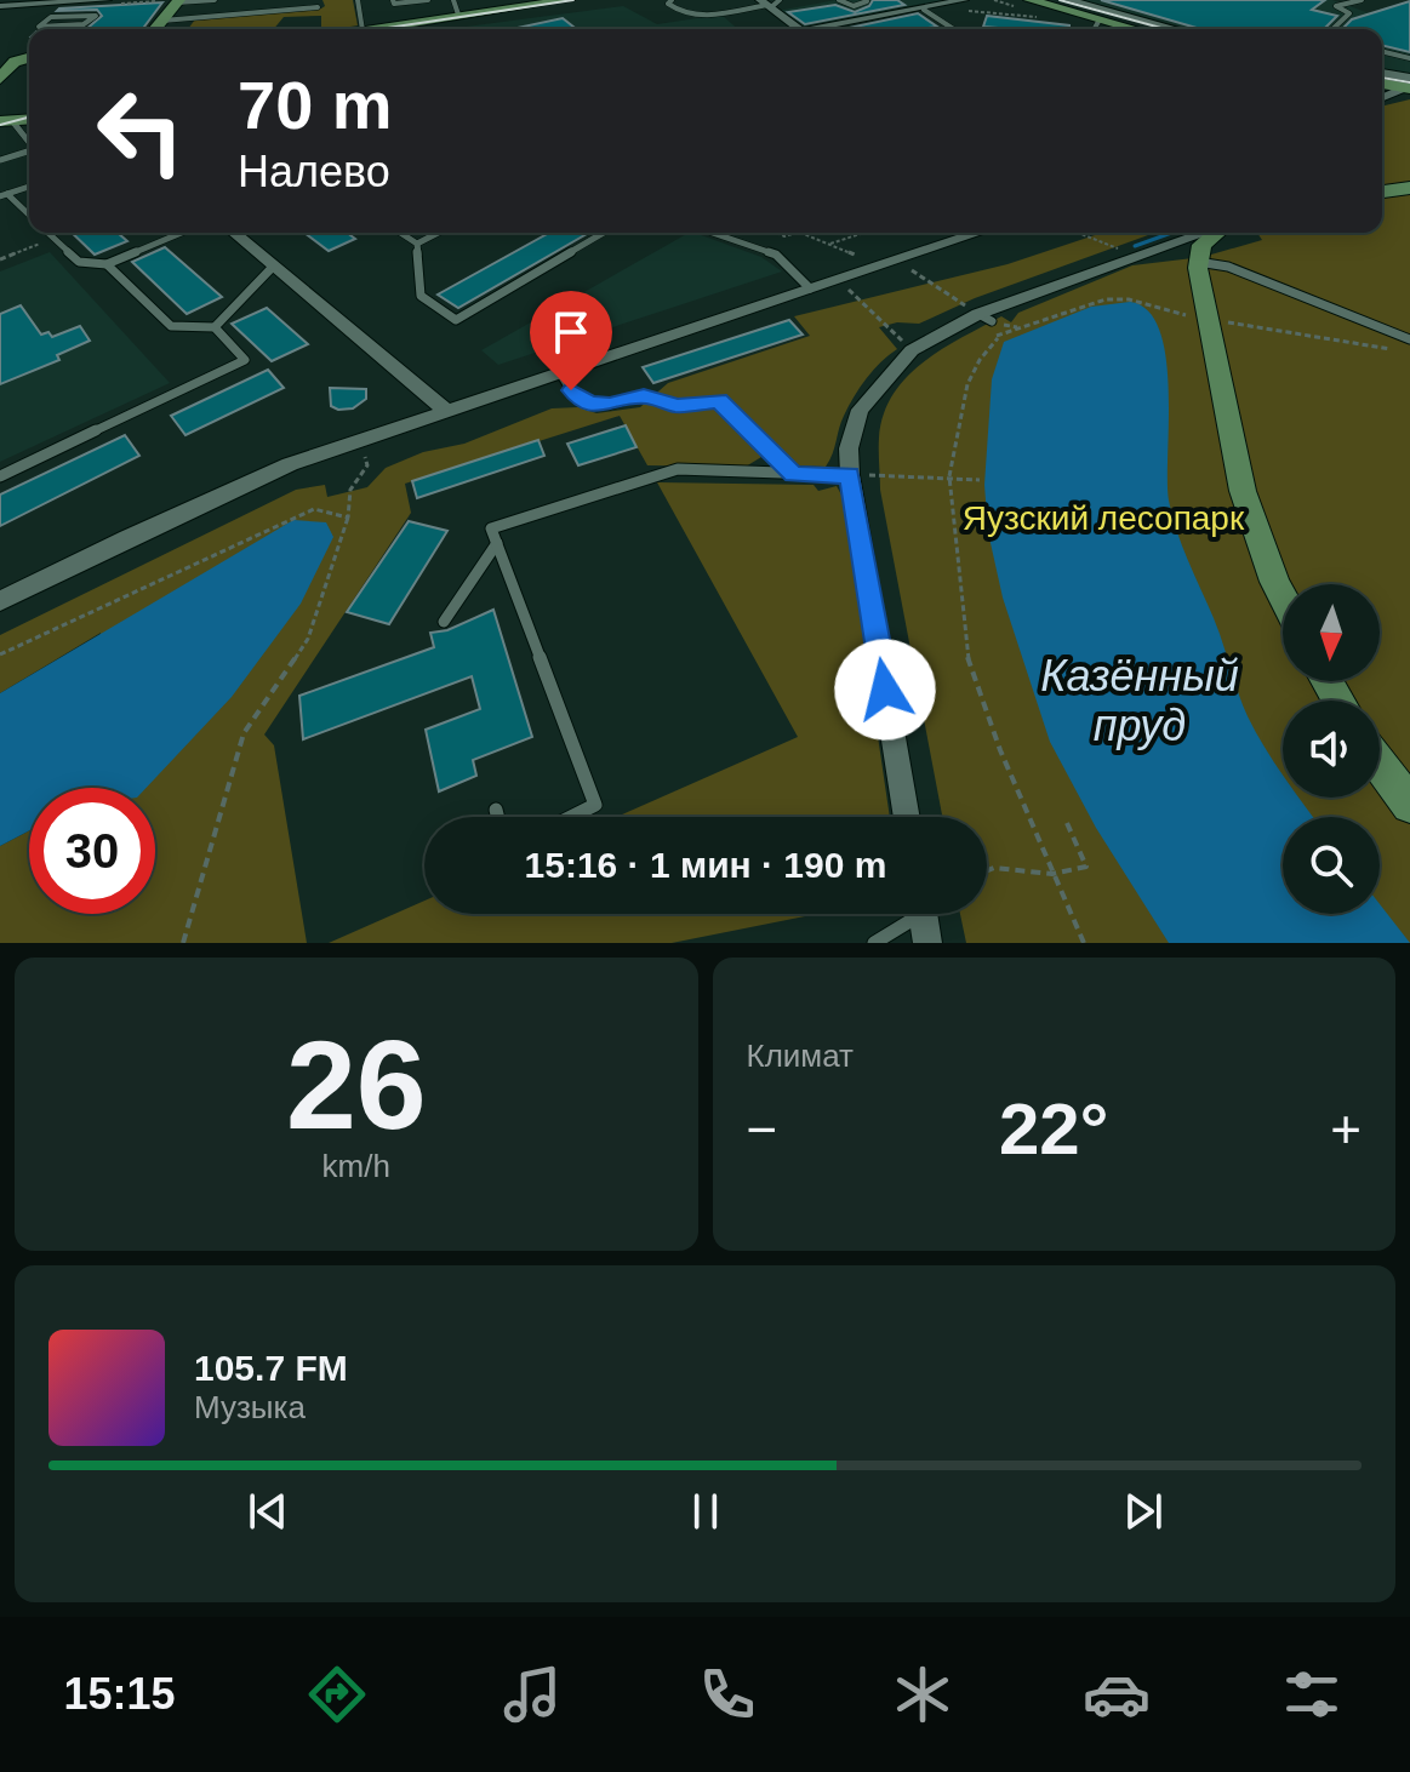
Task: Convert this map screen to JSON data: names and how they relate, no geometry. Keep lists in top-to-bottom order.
{
  "water": ["Казённый пруд"],
  "parks": ["Яузский лесопарк"],
  "north": "bottom",
  "page": {
    "turn": ["70 m", "Налево"],
    "limit": "30",
    "trip": "15:16 · 1 мин · 190 m",
    "tile": [
      ["26", "km/h"],
      "Климат"
    ],
    "heat": ["−", "22°", "+"],
    "song": ["105.7 FM", "Музыка"],
    "tabs": "15:15"
  }
}
